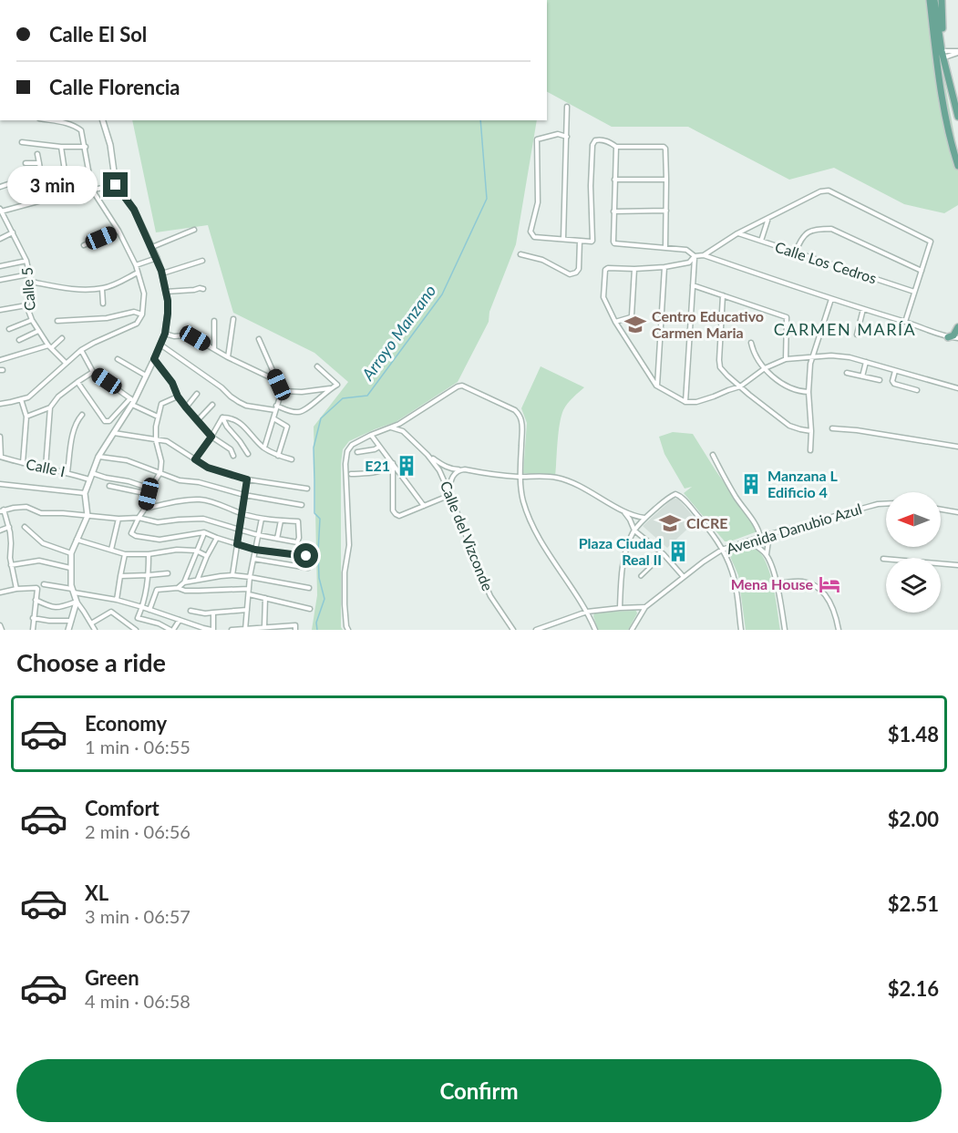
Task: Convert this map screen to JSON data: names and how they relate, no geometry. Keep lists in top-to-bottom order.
{
  "streets": {
    "street": [
      "Calle Los Cedros",
      "Calle 5",
      "Calle I",
      "Avenida Danubio Azul",
      "Calle del Vizconde"
    ]
  },
  "districts": ["CARMEN MARÍA"],
  "water": ["Arroyo Manzano"],
  "places": {
    "school or university": ["Centro Educativo Carmen Maria", "CICRE"],
    "building": ["E21", "Manzana L Edificio 4", "Plaza Ciudad Real II"],
    "hotel": ["Mena House"]
  },
  "north": "left",
  "page": {
    "banner": ["Calle El Sol", "Calle Florencia"],
    "bubble": "3 min",
    "heading": "Choose a ride",
    "list": [
      {
        "name": "Economy",
        "note": "1 min · 06:55",
        "value": "$1.48"
      },
      {
        "name": "Comfort",
        "note": "2 min · 06:56",
        "value": "$2.00"
      },
      {
        "name": "XL",
        "note": "3 min · 06:57",
        "value": "$2.51"
      },
      {
        "name": "Green",
        "note": "4 min · 06:58",
        "value": "$2.16"
      }
    ],
    "buttons": "Confirm"
  }
}
